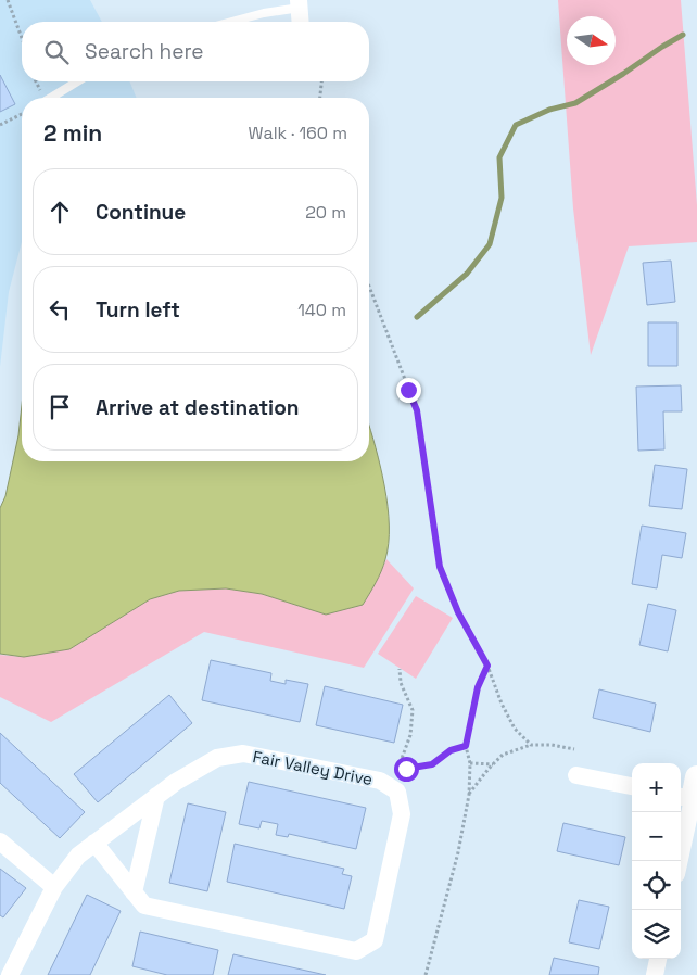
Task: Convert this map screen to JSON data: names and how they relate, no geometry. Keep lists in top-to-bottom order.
{
  "streets": {
    "street": ["Fair Valley Drive"]
  },
  "north": "right",
  "page": {
    "search": "Search here",
    "heading": ["2 min", "Walk · 160 m"],
    "list": [
      ["Continue", "20 m"],
      ["Turn left", "140 m"],
      "Arrive at destination"
    ],
    "map_buttons": ["+", "−"]
  }
}
